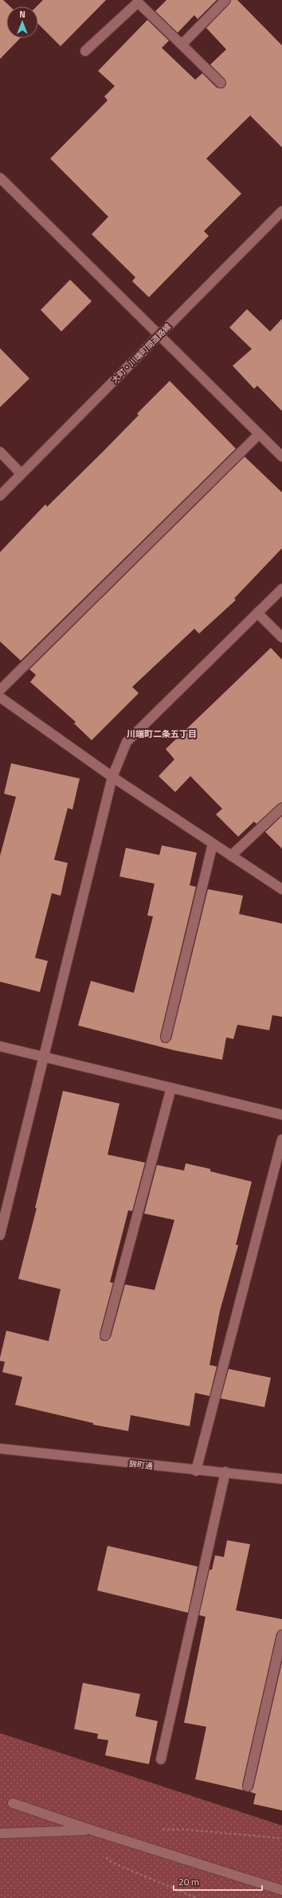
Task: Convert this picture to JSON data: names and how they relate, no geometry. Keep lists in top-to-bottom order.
{
  "streets": {
    "street": ["大町・川端町間道路線", "錦町通"]
  },
  "districts": ["川端町二条五丁目"],
  "scale_bar": "20 m",
  "north": "top"
}
